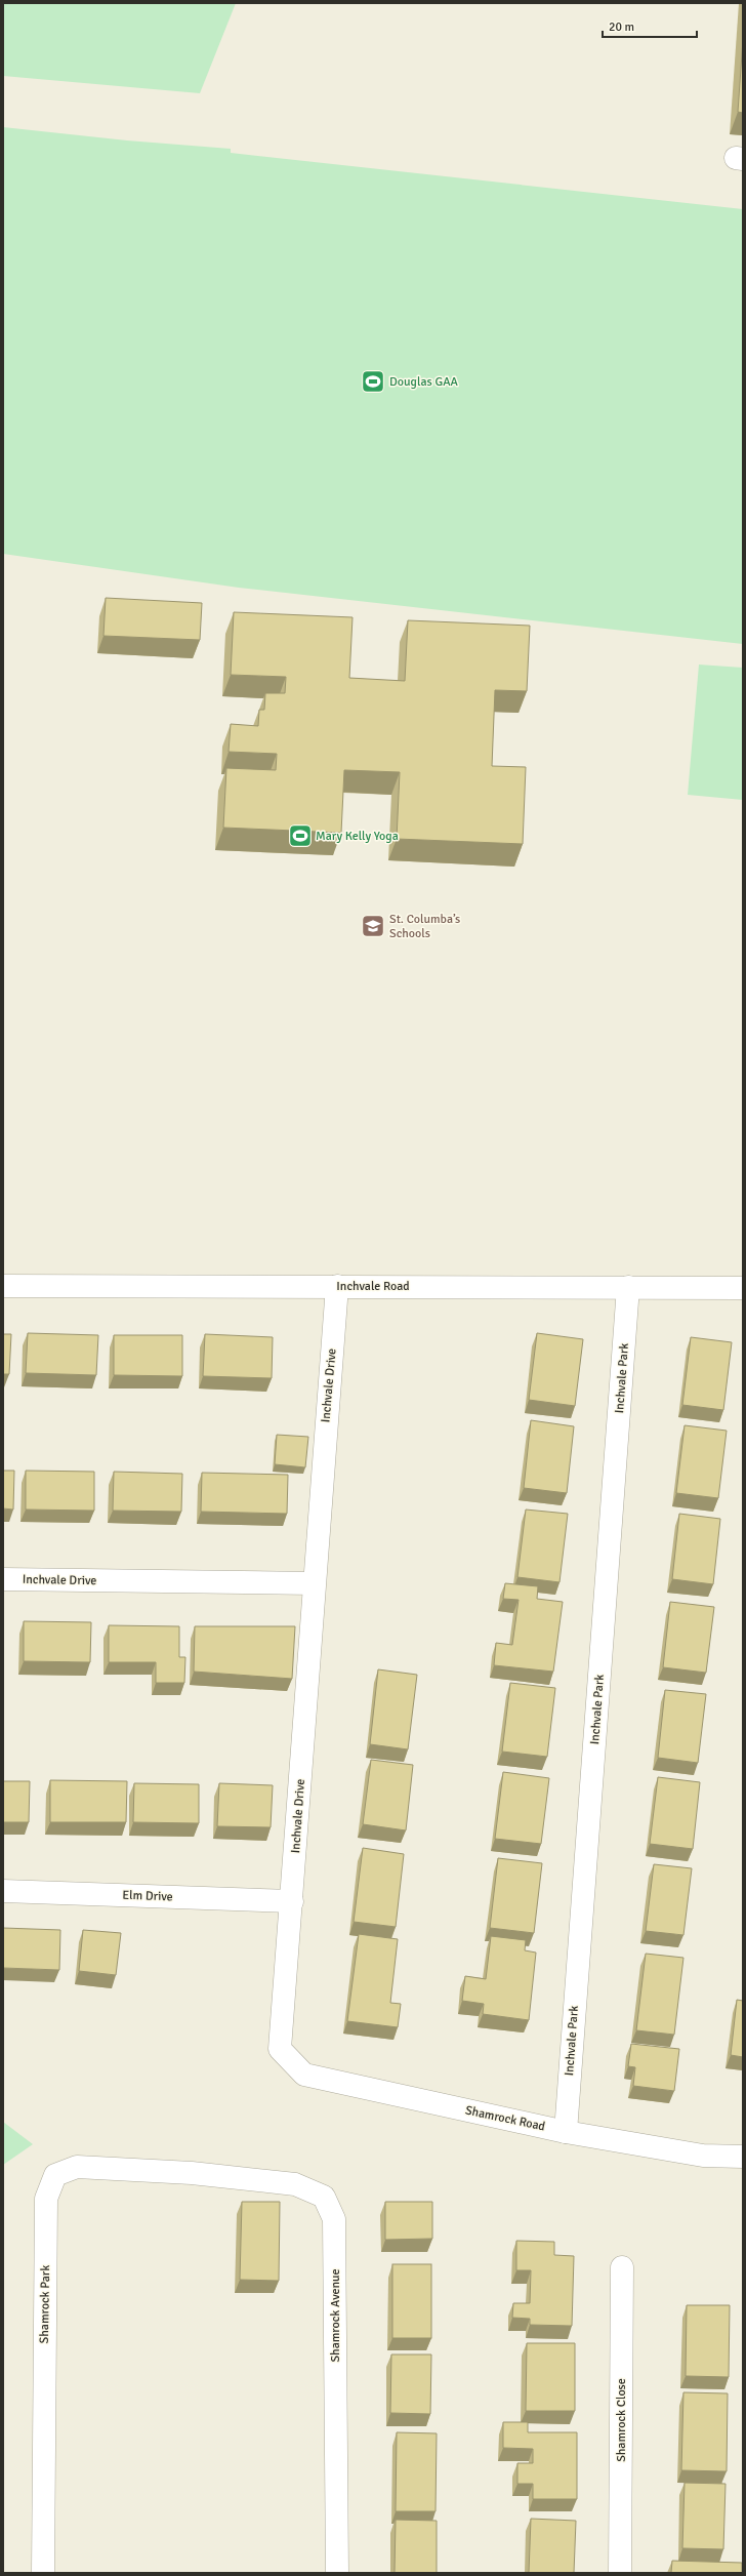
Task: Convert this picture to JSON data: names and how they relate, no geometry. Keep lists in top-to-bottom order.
{
  "streets": {
    "street": [
      "Inchvale Road",
      "Inchvale Park",
      "Inchvale Drive",
      "Elm Drive",
      "Shamrock Road",
      "Shamrock Park",
      "Shamrock Avenue",
      "Shamrock Close"
    ]
  },
  "crossings": [
    ["Inchvale Road", "Inchvale Park"],
    ["Inchvale Road", "Inchvale Drive"],
    ["Inchvale Park", "Shamrock Road"],
    ["Inchvale Drive", "Elm Drive"],
    ["Inchvale Drive", "Shamrock Road"],
    ["Shamrock Park", "Shamrock Avenue"]
  ],
  "places": {
    "sports": ["Douglas GAA", "Mary Kelly Yoga"],
    "school or university": ["St. Columba’s Schools"]
  },
  "scale_bar": "20 m"
}
